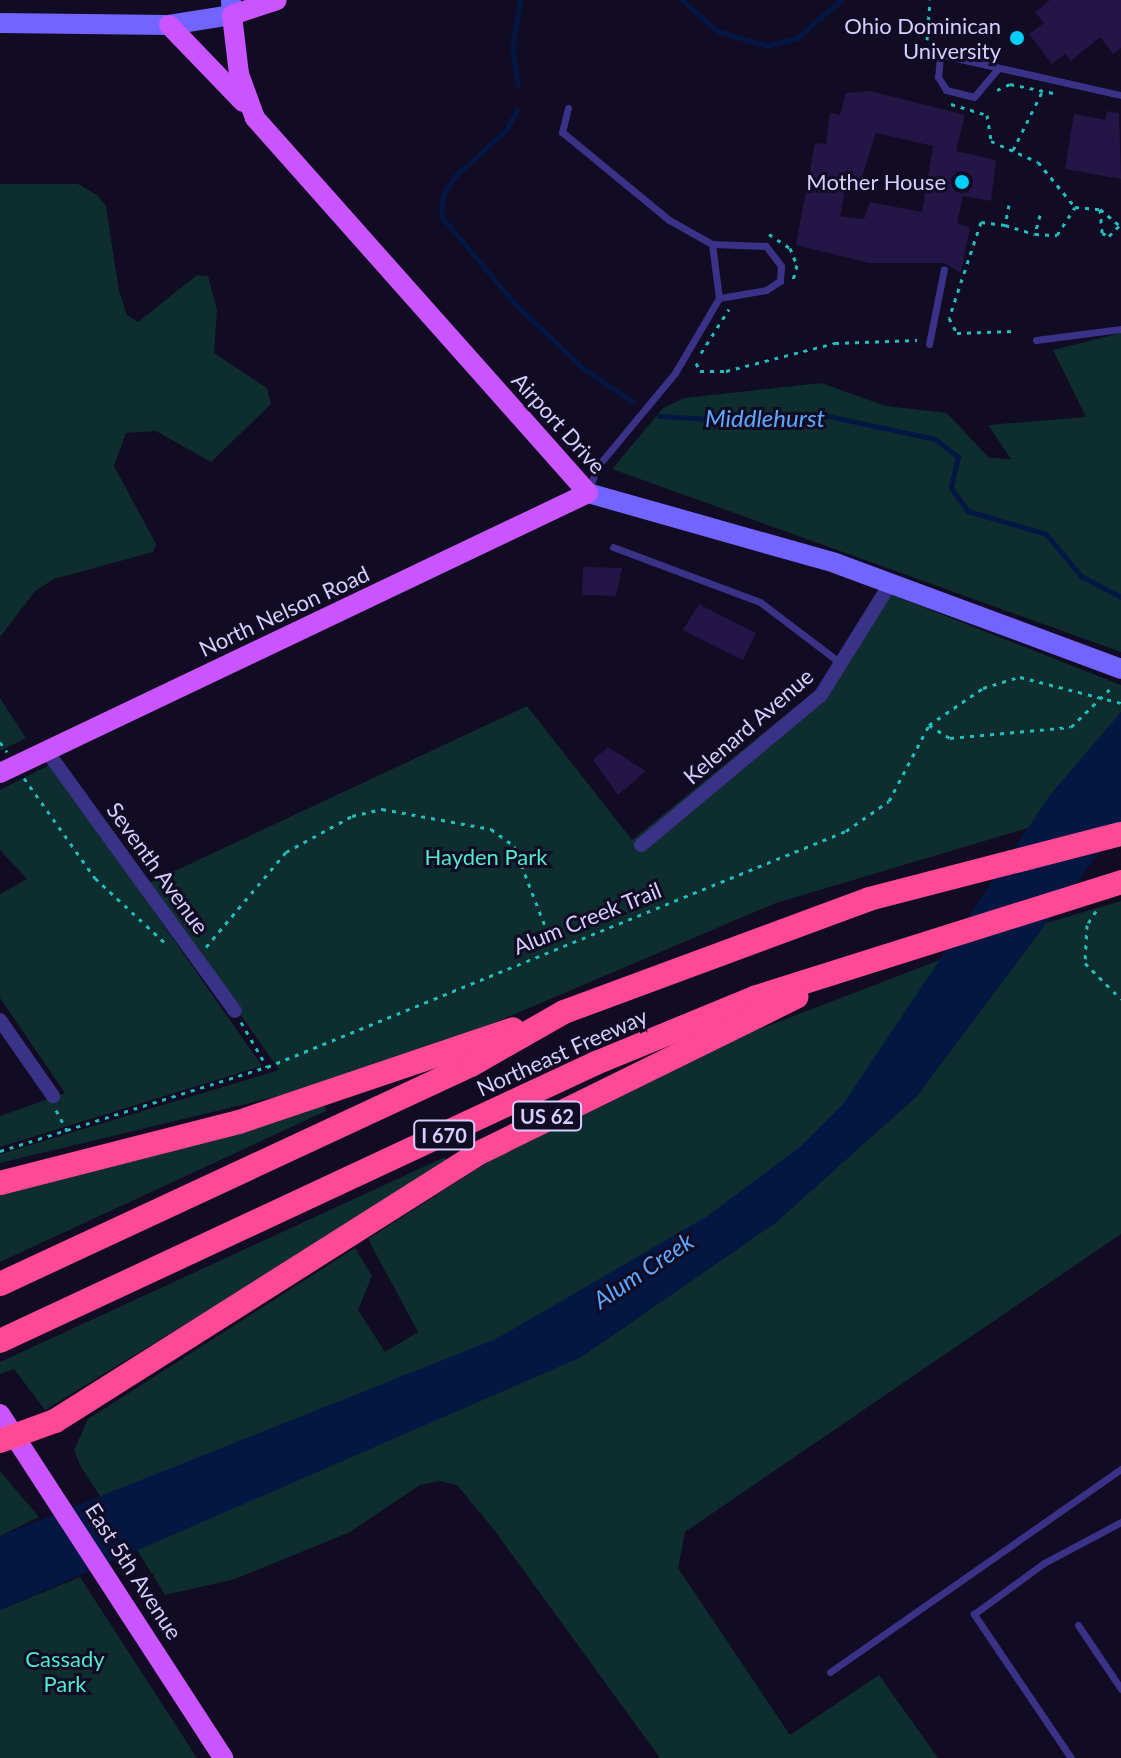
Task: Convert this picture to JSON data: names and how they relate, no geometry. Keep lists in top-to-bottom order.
{
  "streets": {
    "highway": ["Northeast Freeway", "US 62", "I 670"],
    "main road": ["Airport Drive", "North Nelson Road", "East 5th Avenue"],
    "street": ["Kelenard Avenue", "Seventh Avenue"],
    "path": ["Alum Creek Trail"]
  },
  "crossings": [
    ["Airport Drive", "North Nelson Road"],
    ["Airport Drive", "Kelenard Avenue"],
    ["North Nelson Road", "Seventh Avenue"],
    ["Northeast Freeway", "US 62"],
    ["US 62", "East 5th Avenue"]
  ],
  "water": ["Middlehurst", "Alum Creek"],
  "parks": ["Hayden Park", "Cassady Park"],
  "places": ["Ohio Dominican University", "Mother House"]
}
